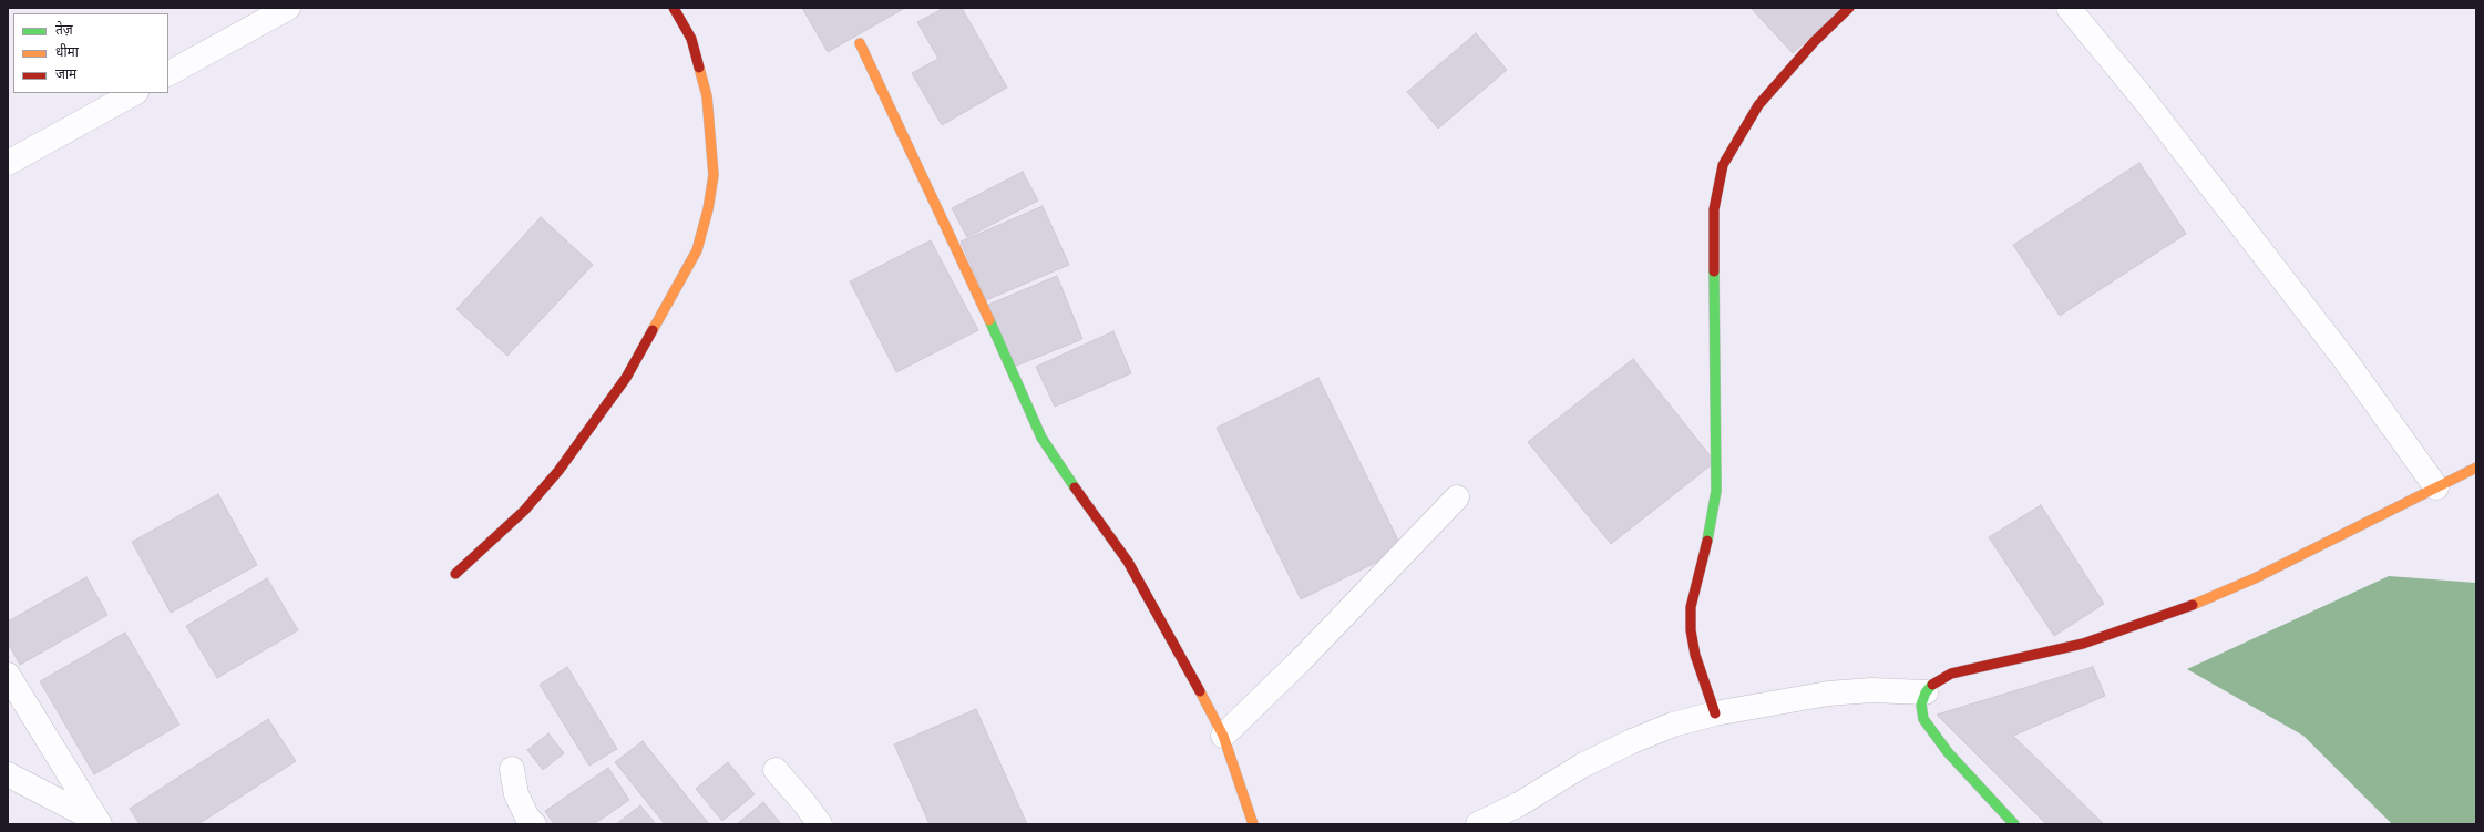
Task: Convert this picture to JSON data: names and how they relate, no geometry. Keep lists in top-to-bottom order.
{
  "legend": ["तेज़", "धीमा", "जाम"]
}
